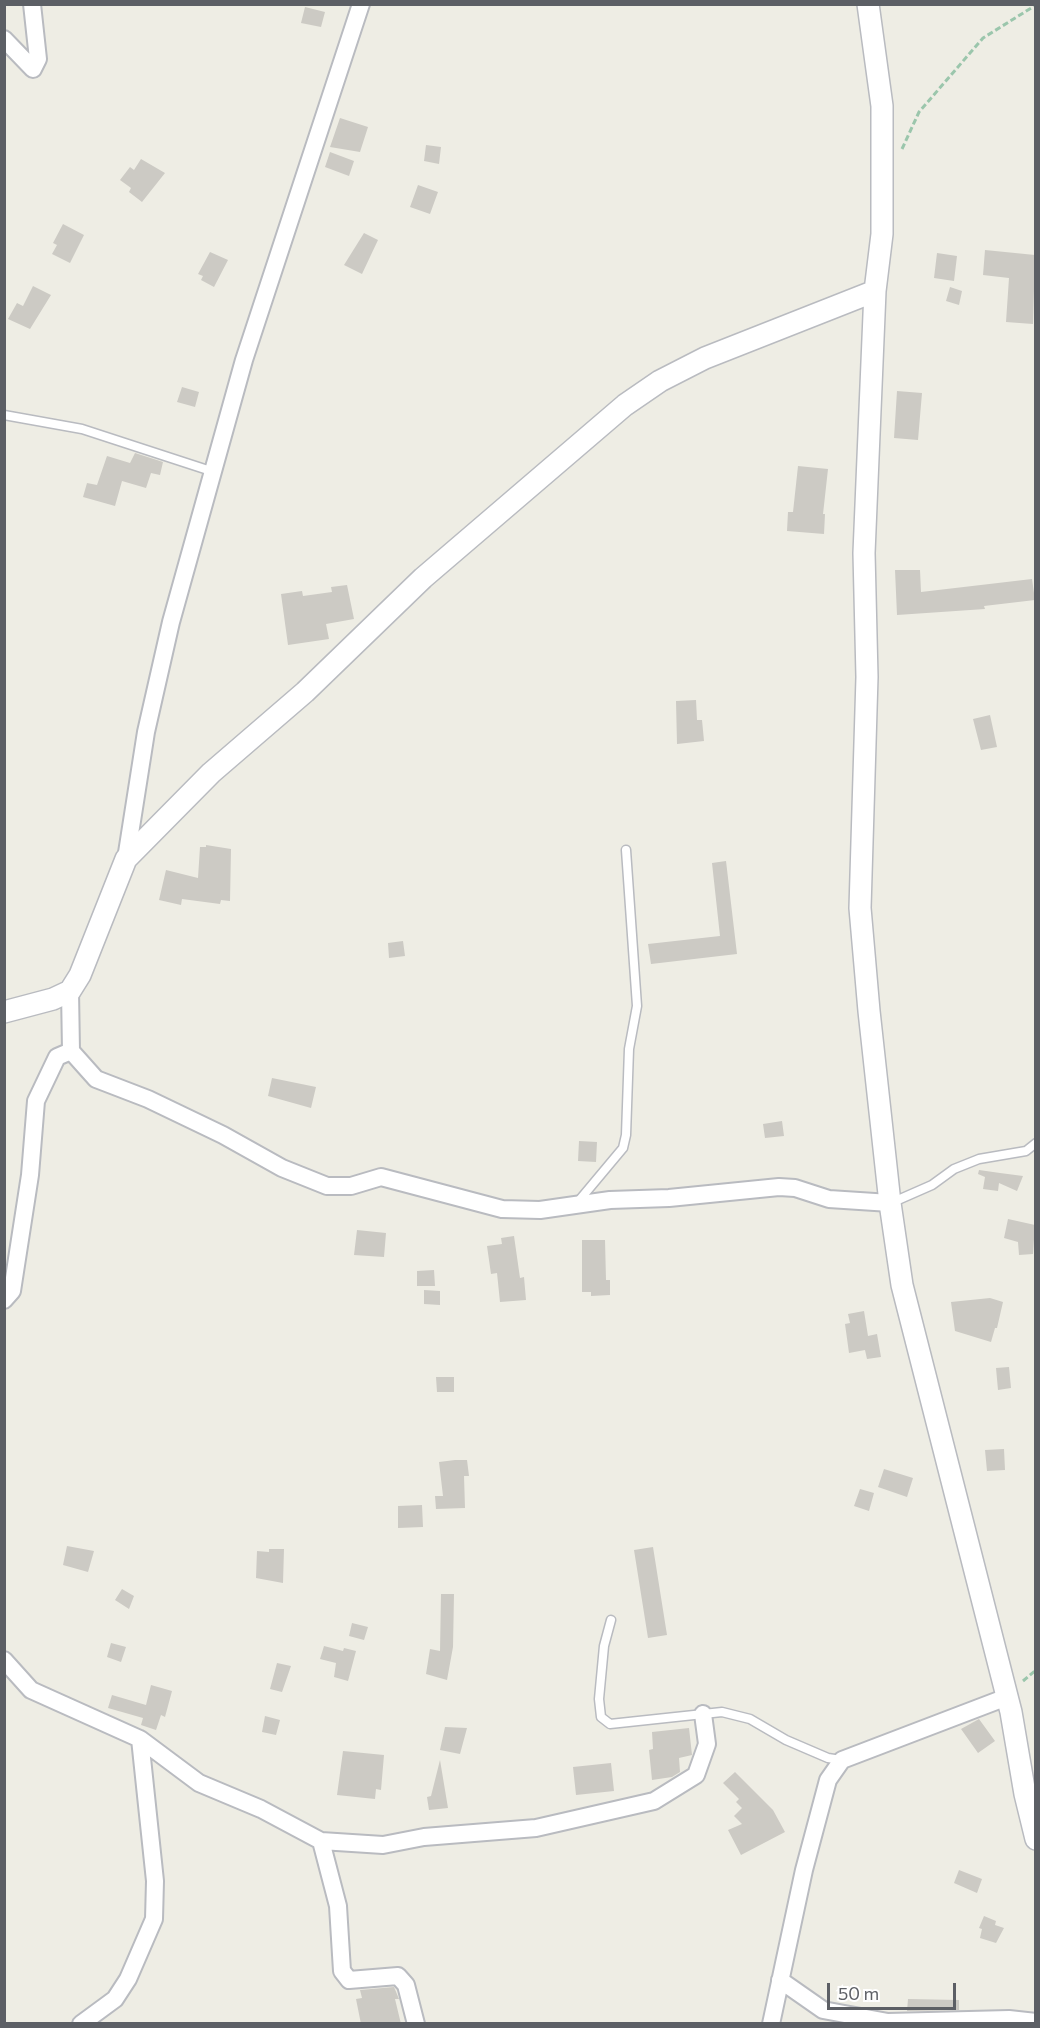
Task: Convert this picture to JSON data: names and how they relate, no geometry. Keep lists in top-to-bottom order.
{
  "scale_bar": "50 m"
}
